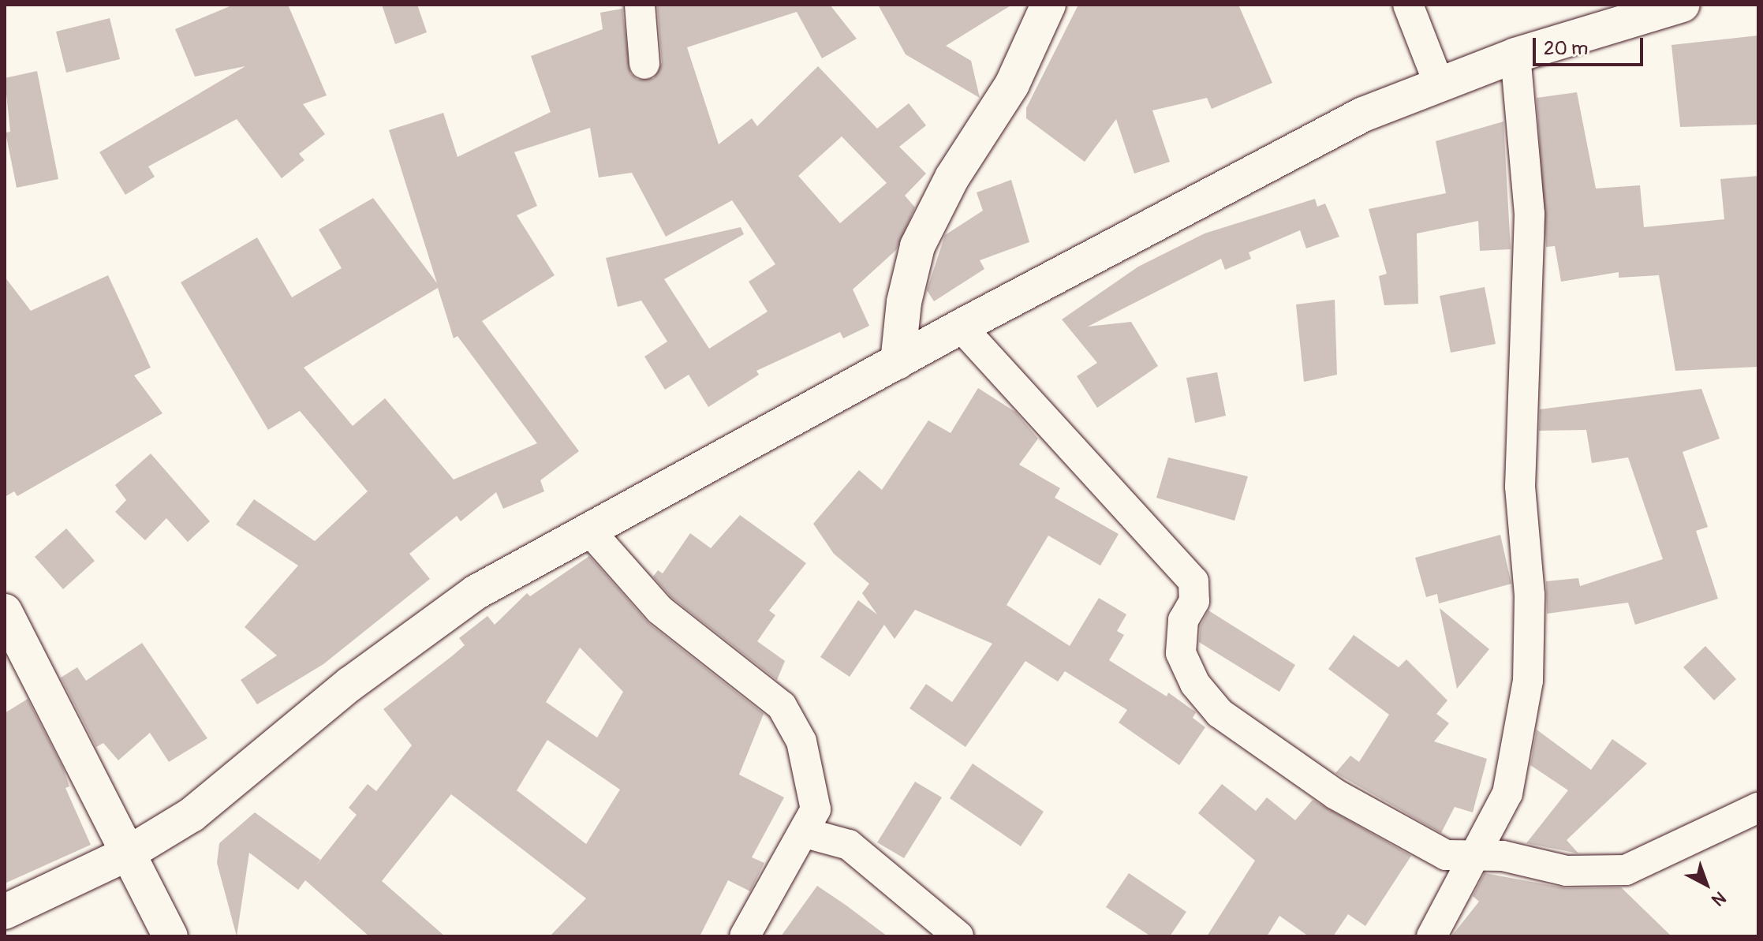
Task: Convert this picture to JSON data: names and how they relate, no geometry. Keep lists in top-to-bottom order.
{
  "scale_bar": "20 m",
  "north": "bottom right"
}
